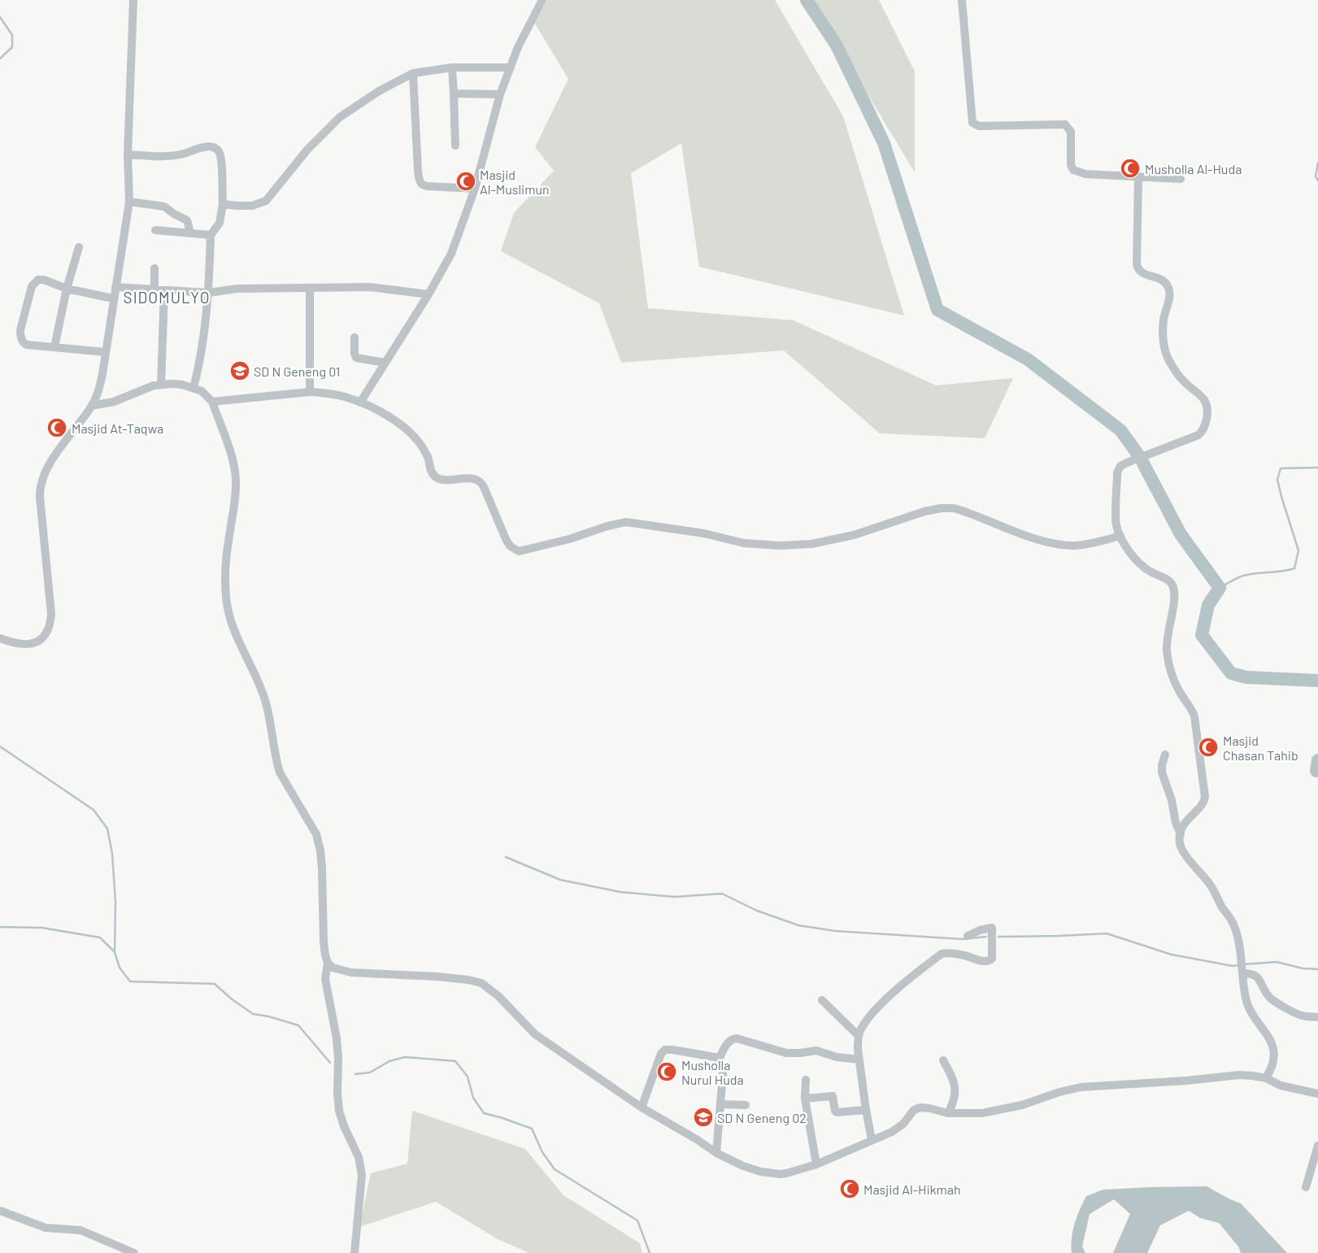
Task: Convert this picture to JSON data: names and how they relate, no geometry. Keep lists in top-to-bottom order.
{
  "districts": ["SIDOMULYO"],
  "places": {
    "mosque": [
      "Musholla Al-Huda",
      "Masjid Al-Muslimun",
      "Masjid At-Taqwa",
      "Masjid Chasan Tahib",
      "Musholla Nurul Huda",
      "Masjid Al-Hikmah"
    ],
    "school or university": ["SD N Geneng 01", "SD N Geneng 02"]
  }
}
